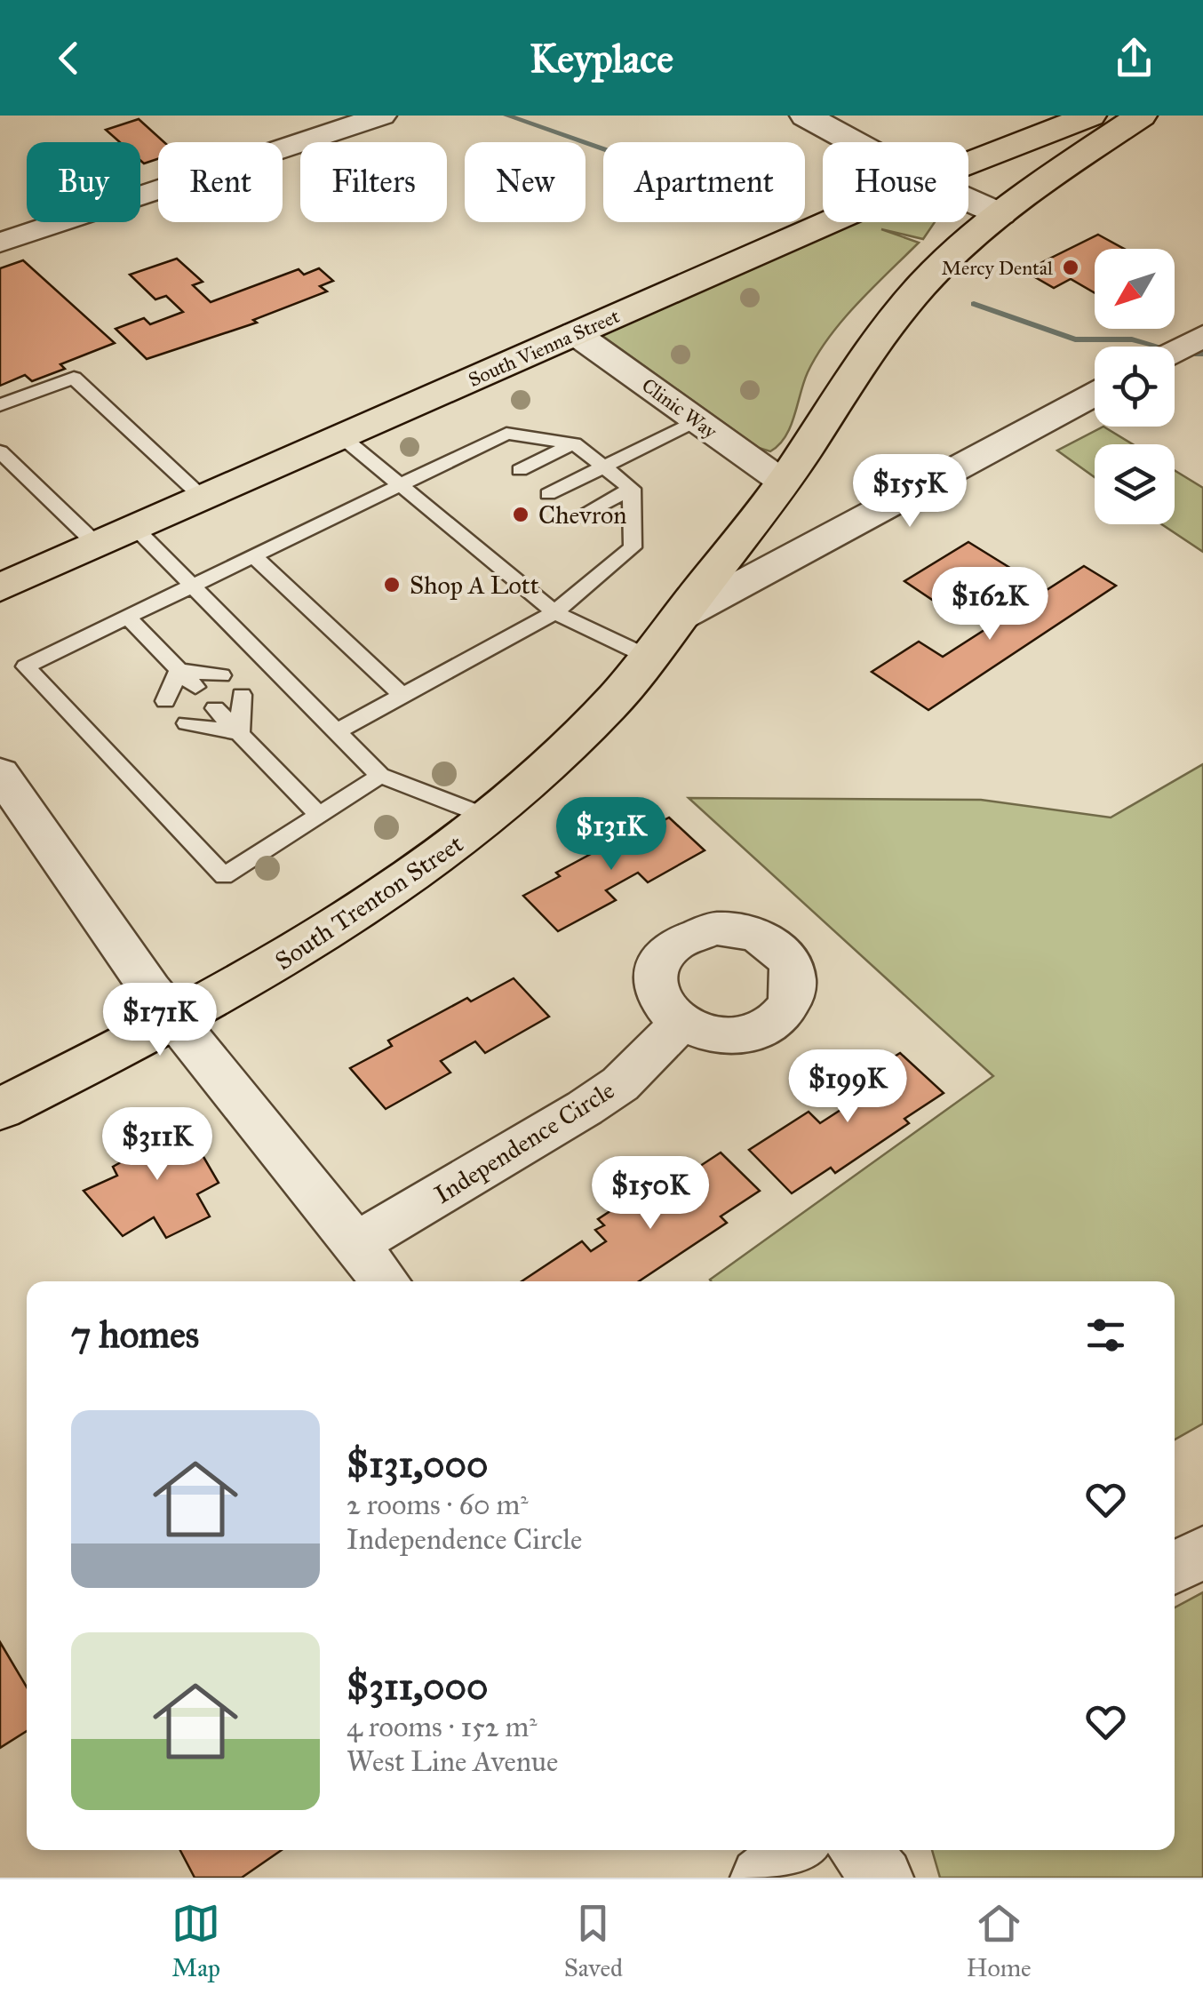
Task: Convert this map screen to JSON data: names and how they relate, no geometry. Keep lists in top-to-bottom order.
{
  "streets": {
    "highway": ["South Vienna Street", "South Trenton Street"],
    "street": ["Clinic Way", "Independence Circle"]
  },
  "crossings": [
    ["South Vienna Street", "Clinic Way"],
    ["Clinic Way", "South Trenton Street"]
  ],
  "places": ["Mercy Dental", "Chevron", "Shop A Lott"],
  "north": "bottom left",
  "page": {
    "header": "Keyplace",
    "chip": [
      "Buy",
      "Rent",
      "Filters",
      "New",
      "Apartment",
      "House"
    ],
    "price": [
      "$155K",
      "$162K",
      "$131K",
      "$171K",
      "$199K",
      "$311K",
      "$150K"
    ],
    "heading": "7 homes",
    "list": [
      {
        "name": "$131,000",
        "note": "2 rooms · 60 m² · Independence Circle"
      },
      {
        "name": "$311,000",
        "note": "4 rooms · 152 m² · West Line Avenue"
      }
    ],
    "tabs": ["Map", "Saved", "Home"]
  }
}
